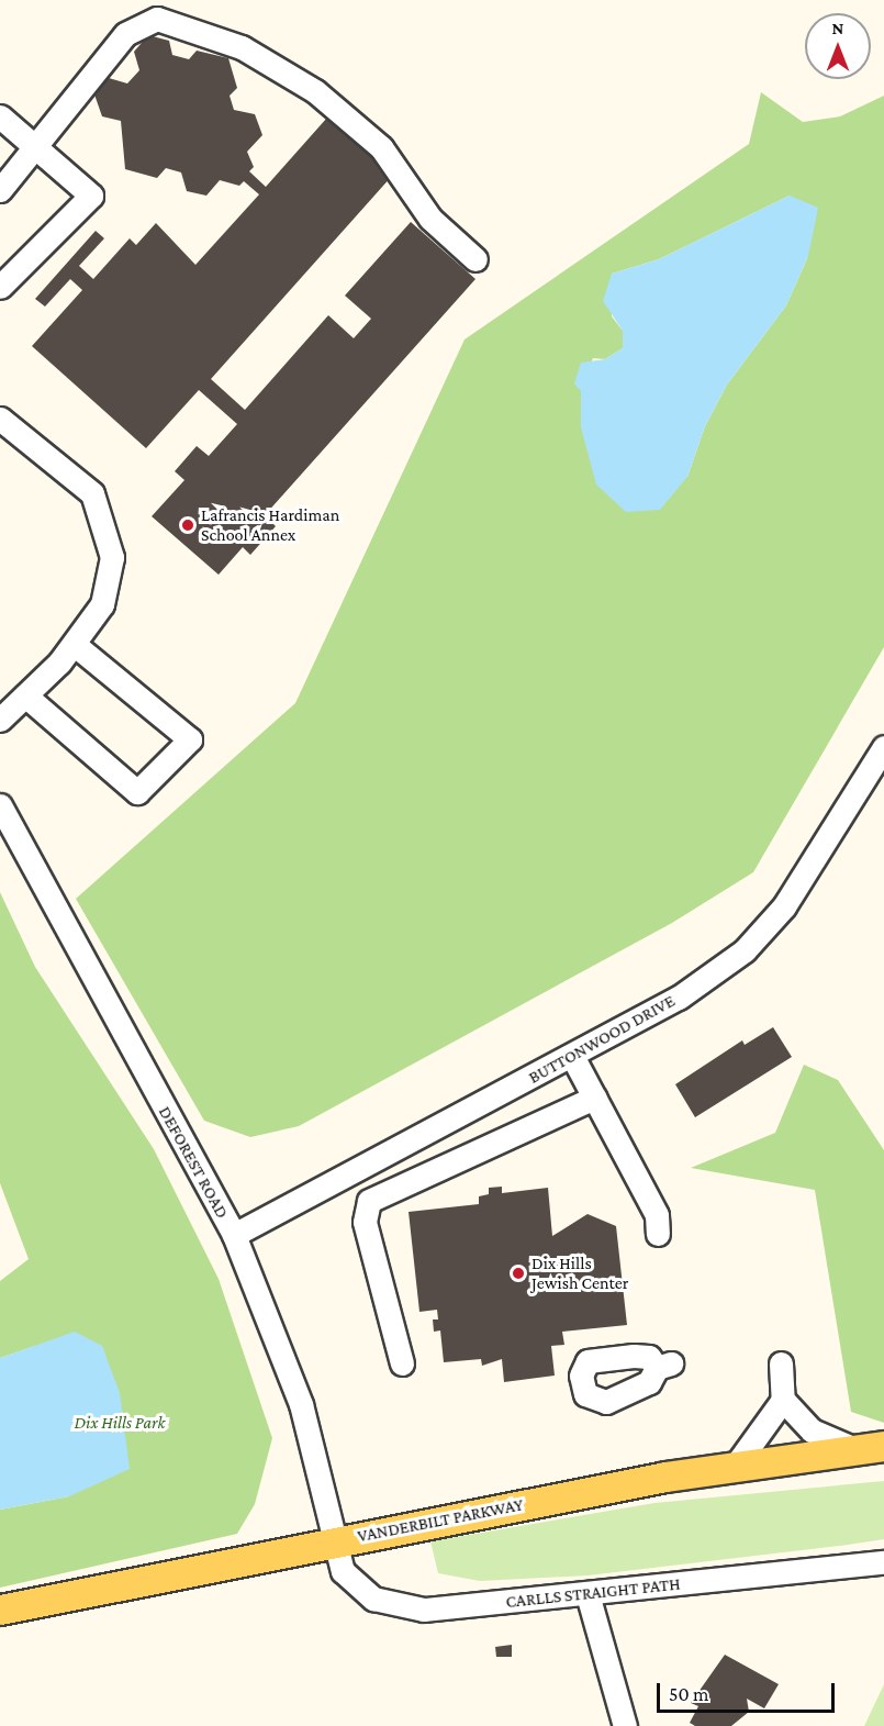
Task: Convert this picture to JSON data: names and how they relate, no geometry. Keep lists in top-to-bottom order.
{
  "streets": {
    "main road": ["VANDERBILT PARKWAY"],
    "street": ["BUTTONWOOD DRIVE", "DEFOREST ROAD", "CARLLS STRAIGHT PATH"]
  },
  "crossings": [
    ["BUTTONWOOD DRIVE", "DEFOREST ROAD"],
    ["DEFOREST ROAD", "VANDERBILT PARKWAY"],
    ["DEFOREST ROAD", "CARLLS STRAIGHT PATH"],
    ["VANDERBILT PARKWAY", "CARLLS STRAIGHT PATH"]
  ],
  "parks": ["Dix Hills Park"],
  "places": ["Lafrancis Hardiman School Annex", "Dix Hills Jewish Center"],
  "scale_bar": "50 m",
  "north": "top"
}
